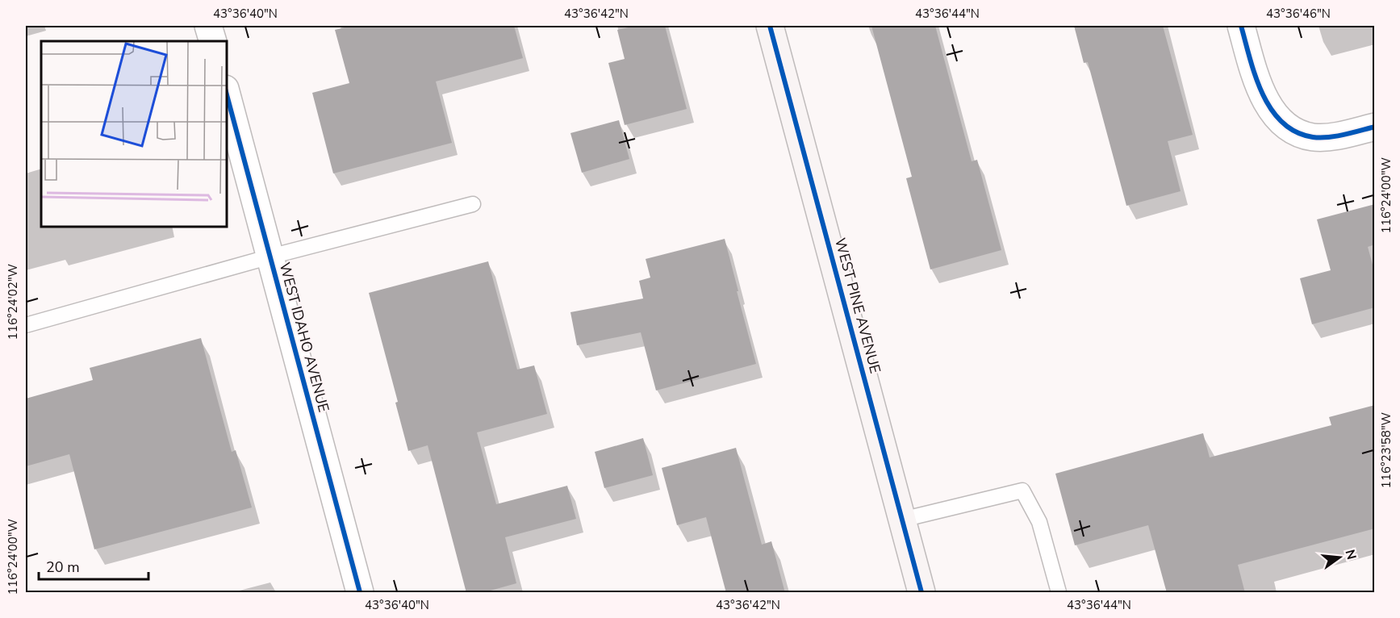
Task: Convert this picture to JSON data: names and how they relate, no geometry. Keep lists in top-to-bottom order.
{
  "streets": {
    "street": ["WEST PINE AVENUE", "WEST IDAHO AVENUE"]
  },
  "scale_bar": "20 m",
  "north": "right",
  "coordinates": [
    "43°36'40\"N",
    "43°36'42\"N",
    "43°36'44\"N",
    "43°36'46\"N",
    "116°24'00\"W",
    "116°24'02\"W",
    "116°23'58\"W"
  ]
}
